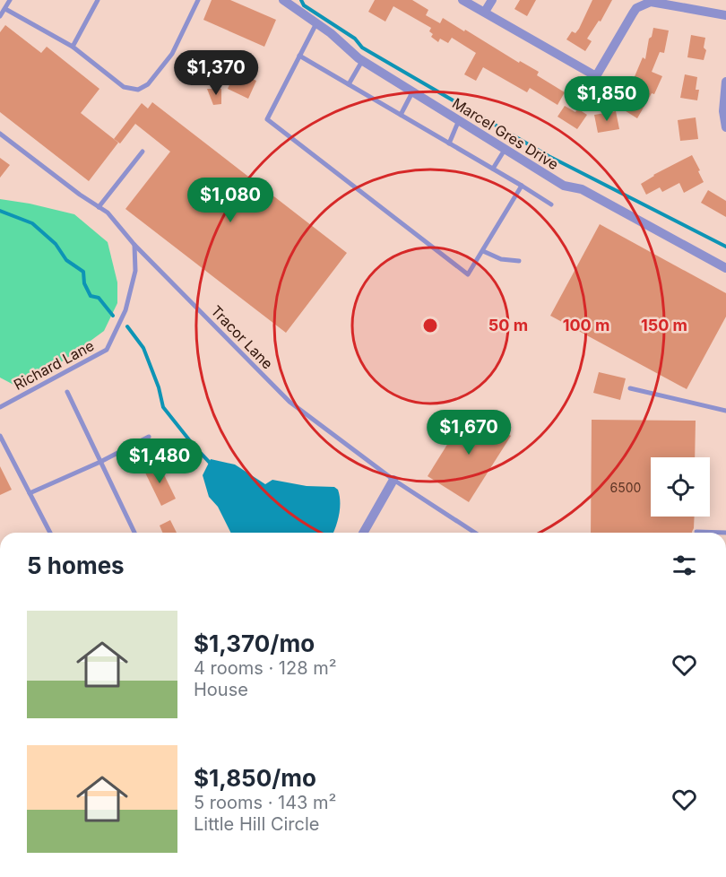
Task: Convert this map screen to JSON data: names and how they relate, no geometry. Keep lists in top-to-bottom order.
{
  "streets": {
    "street": ["Marcel Gres Drive"],
    "lane": ["Tracor Lane", "Richard Lane"]
  },
  "crossings": [
    ["Tracor Lane", "Richard Lane"]
  ],
  "house_numbers": ["6500"],
  "page": {
    "price": [
      "$1,370",
      "$1,850",
      "$1,080",
      "$1,670",
      "$1,480"
    ],
    "heading": "5 homes",
    "list": [
      {
        "name": "$1,370/mo",
        "note": "4 rooms · 128 m² · House"
      },
      {
        "name": "$1,850/mo",
        "note": "5 rooms · 143 m² · Little Hill Circle"
      }
    ]
  },
  "rings": ["50 m", "100 m", "150 m"]
}
